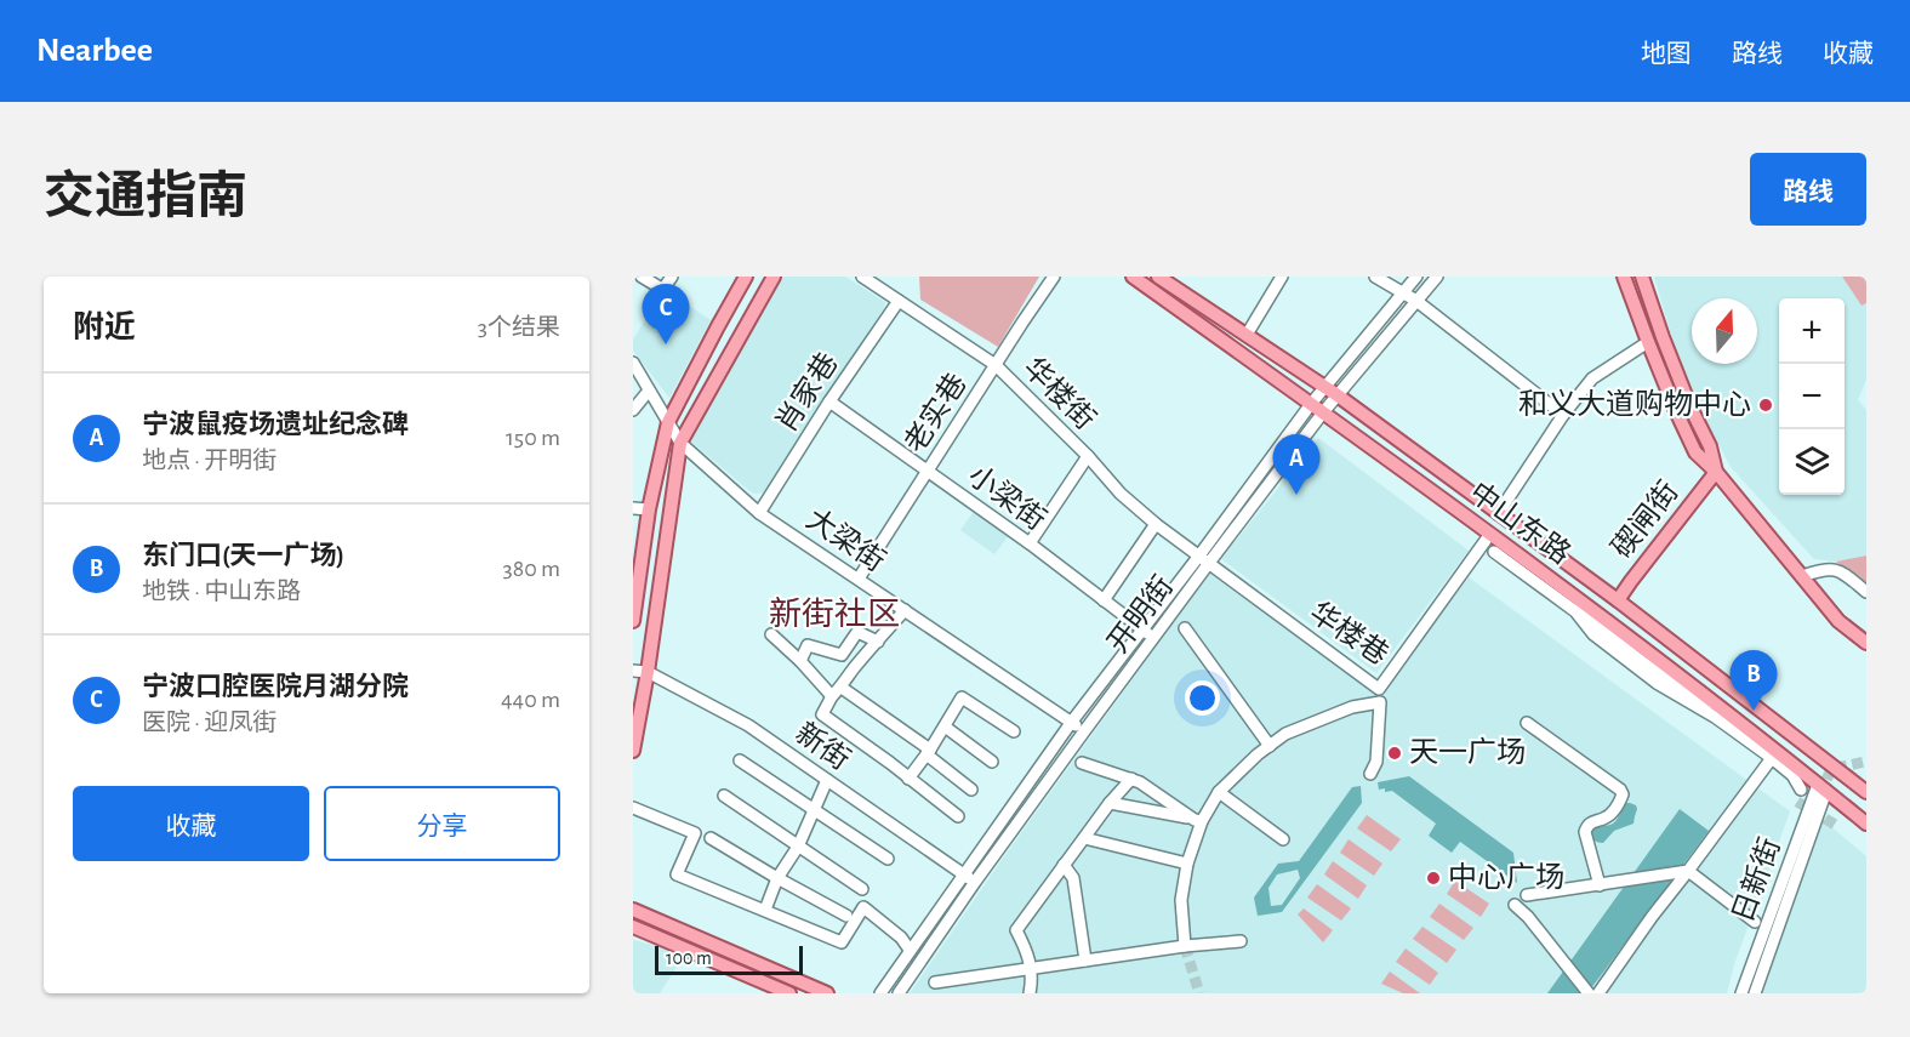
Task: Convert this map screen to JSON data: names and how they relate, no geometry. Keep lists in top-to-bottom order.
{
  "streets": {
    "main road": ["碶闸街", "中山东路"],
    "street": [
      "肖家巷",
      "华楼街",
      "老实巷",
      "小梁街",
      "大梁街",
      "开明街",
      "华楼巷",
      "新街",
      "日新街"
    ]
  },
  "crossings": [
    ["肖家巷", "华楼街"],
    ["肖家巷", "小梁街"],
    ["肖家巷", "大梁街"],
    ["华楼街", "老实巷"],
    ["华楼街", "开明街"],
    ["华楼街", "华楼巷"],
    ["老实巷", "小梁街"],
    ["老实巷", "大梁街"],
    ["小梁街", "开明街"],
    ["碶闸街", "中山东路"],
    ["中山东路", "开明街"],
    ["中山东路", "华楼巷"],
    ["中山东路", "日新街"],
    ["大梁街", "开明街"],
    ["开明街", "华楼巷"],
    ["开明街", "新街"]
  ],
  "districts": ["新街社区"],
  "places": ["和义大道购物中心", "天一广场", "中心广场"],
  "scale_bar": "100 m",
  "north": "top",
  "page": {
    "header": "Nearbee",
    "nav": ["地图", "路线", "收藏"],
    "title": "交通指南",
    "buttons": [
      "路线",
      ["收藏", "分享"]
    ],
    "heading": ["附近", "3个结果"],
    "pins": ["C", "A", "B"],
    "map_buttons": ["+", "−"],
    "list": [
      {
        "mark": "A",
        "name": "宁波鼠疫场遗址纪念碑",
        "note": "地点 · 开明街",
        "value": "150 m"
      },
      {
        "mark": "B",
        "name": "东门口(天一广场)",
        "note": "地铁 · 中山东路",
        "value": "380 m"
      },
      {
        "mark": "C",
        "name": "宁波口腔医院月湖分院",
        "note": "医院 · 迎凤街",
        "value": "440 m"
      }
    ],
    "scale": "100 m"
  }
}
